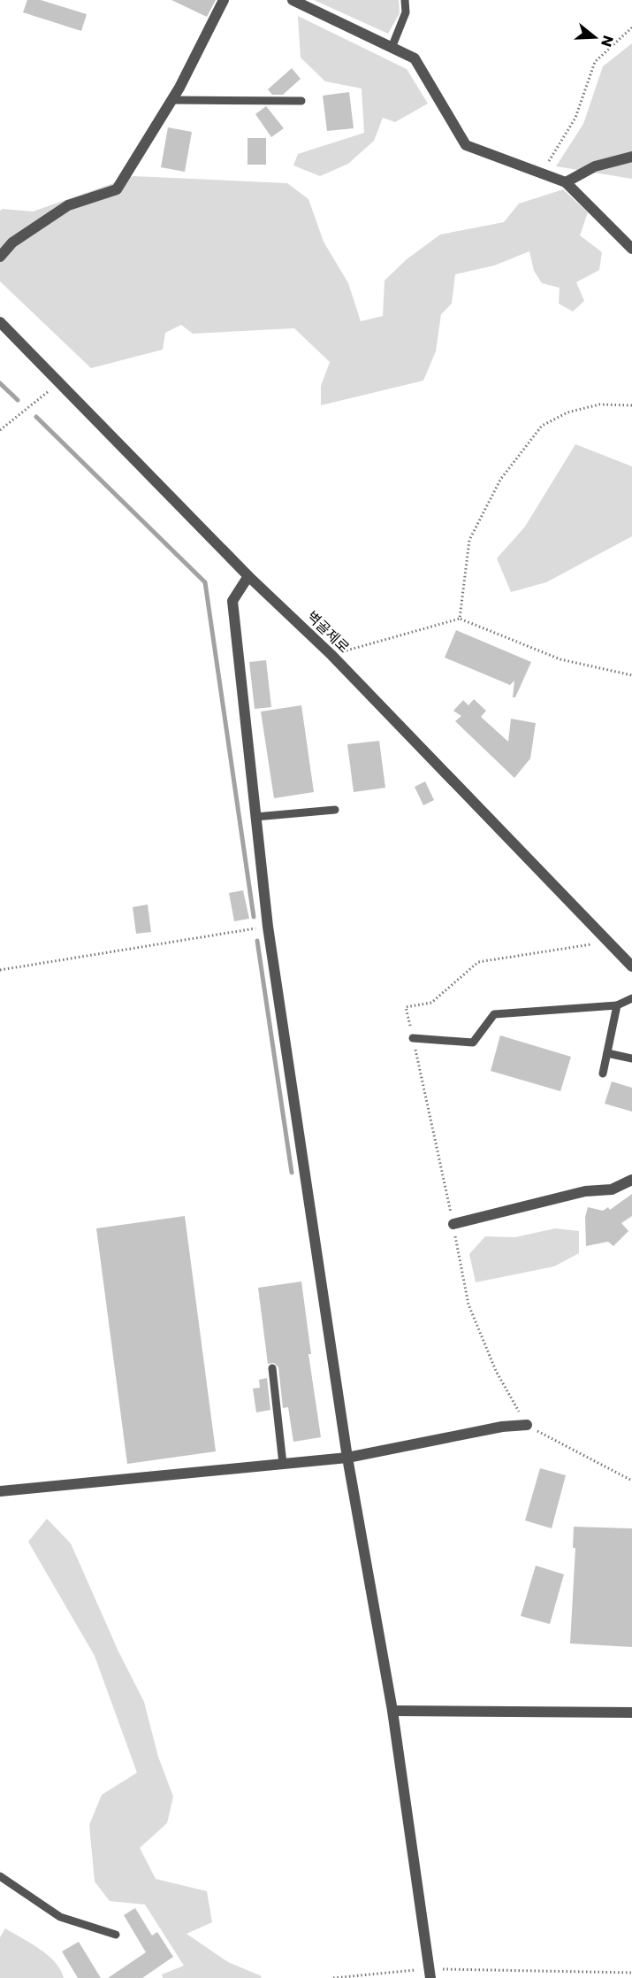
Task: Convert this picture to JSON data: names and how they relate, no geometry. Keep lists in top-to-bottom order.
{
  "streets": {
    "street": ["벽골제로"]
  },
  "north": "right"
}
